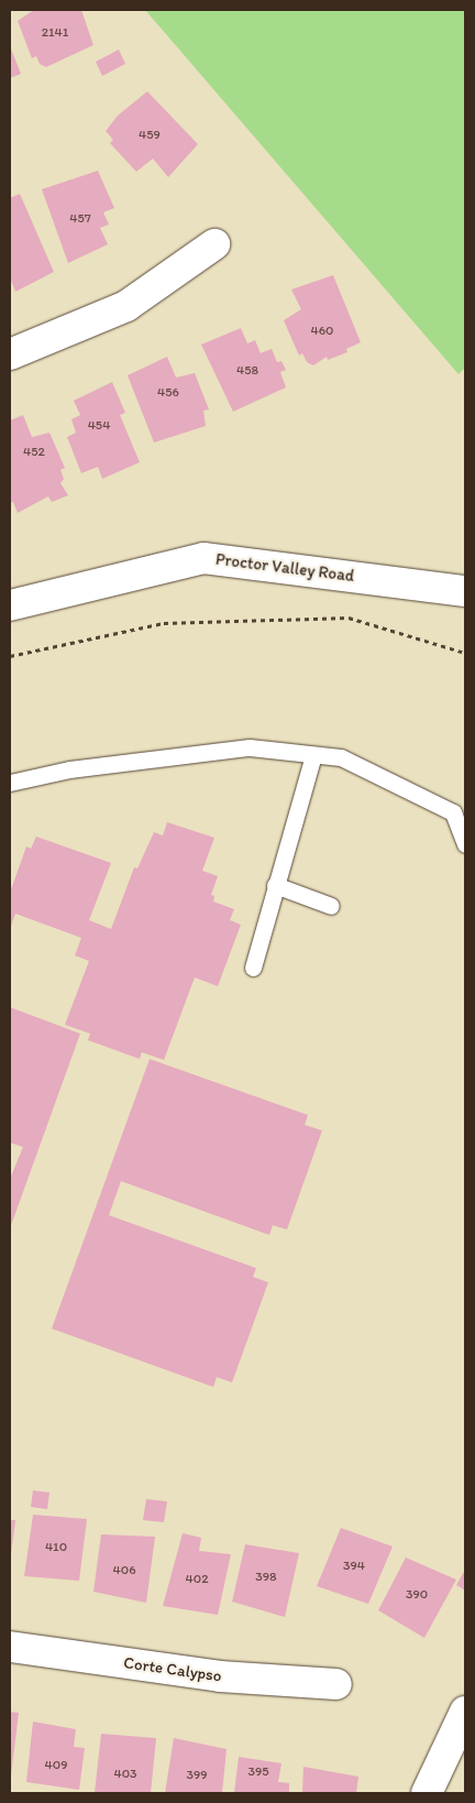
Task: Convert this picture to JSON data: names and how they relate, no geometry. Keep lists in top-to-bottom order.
{
  "streets": {
    "street": ["Proctor Valley Road", "Corte Calypso"]
  },
  "house_numbers": [
    "2141",
    "459",
    "457",
    "460",
    "458",
    "456",
    "454",
    "452",
    "410",
    "394",
    "406",
    "398",
    "402",
    "390",
    "409",
    "395",
    "403",
    "399"
  ]
}
